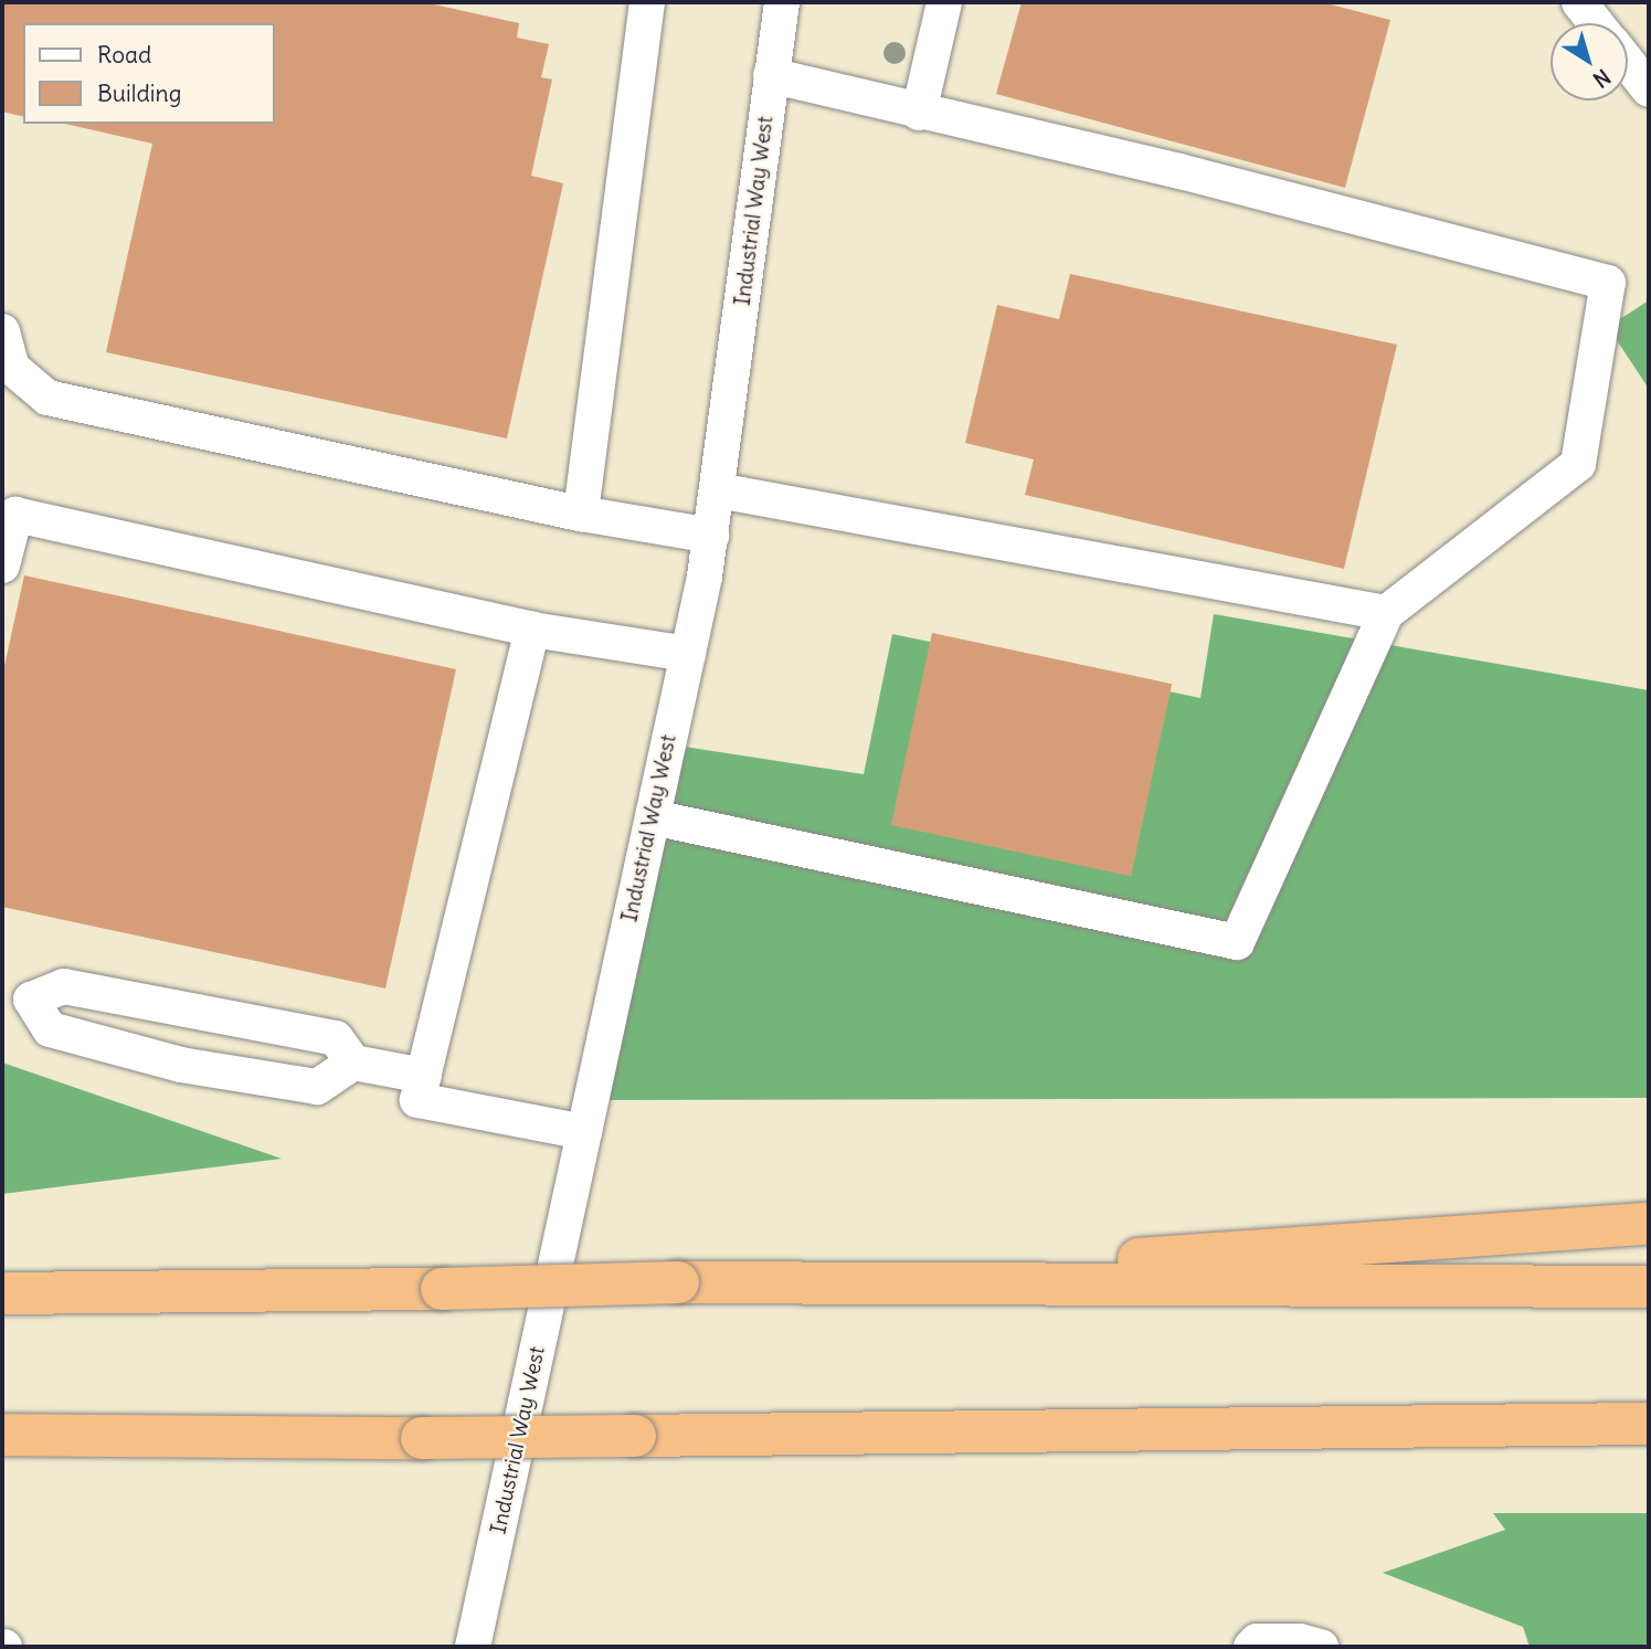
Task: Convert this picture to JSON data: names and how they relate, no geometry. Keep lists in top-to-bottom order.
{
  "streets": {
    "street": ["Industrial Way West"]
  },
  "legend": ["Road", "Building"],
  "north": "bottom right"
}
